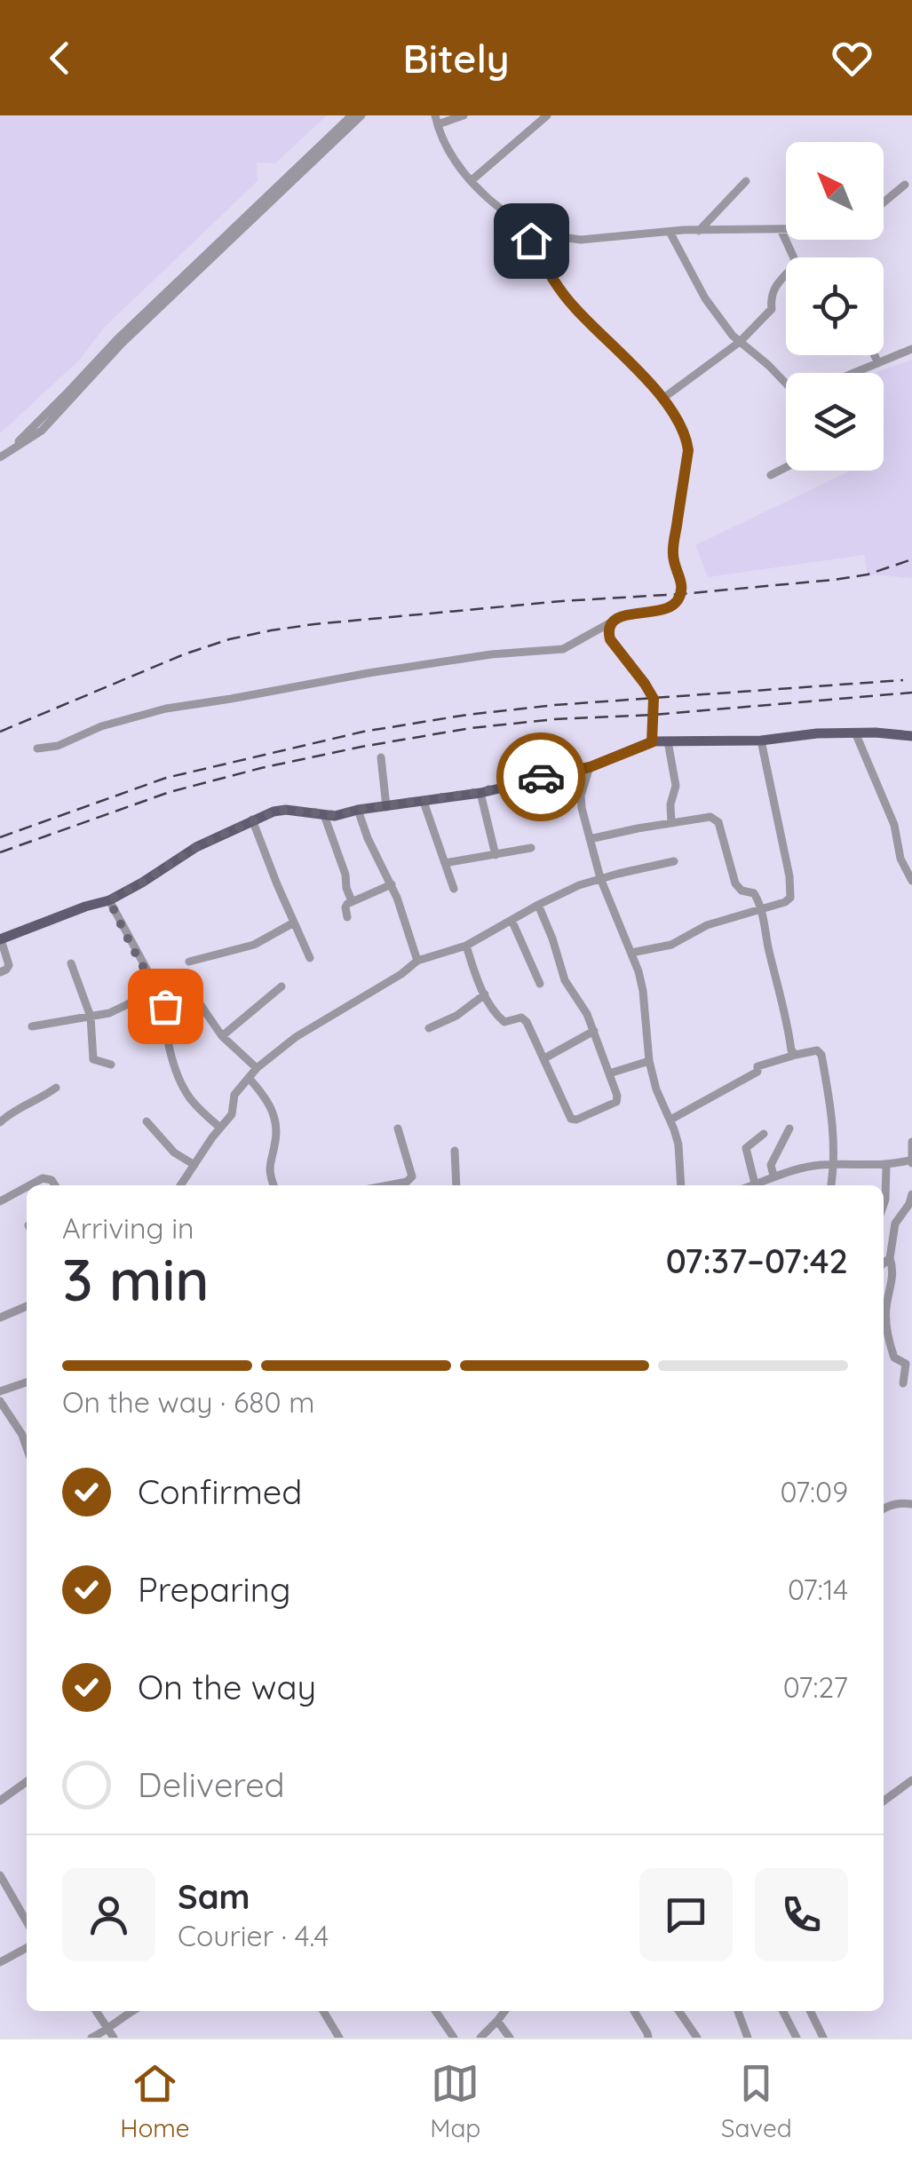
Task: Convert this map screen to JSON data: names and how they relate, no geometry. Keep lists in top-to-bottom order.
{
  "north": "top left",
  "page": {
    "header": "Bitely",
    "heading": ["3 min", "Arriving in", "07:37–07:42"],
    "panel": ["Sam", "Courier · 4.4"],
    "bar": "On the way · 680 m",
    "list": [
      ["Confirmed", "07:09"],
      ["Preparing", "07:14"],
      ["On the way", "07:27"],
      "Delivered"
    ],
    "tabs": ["Home", "Map", "Saved"]
  }
}
